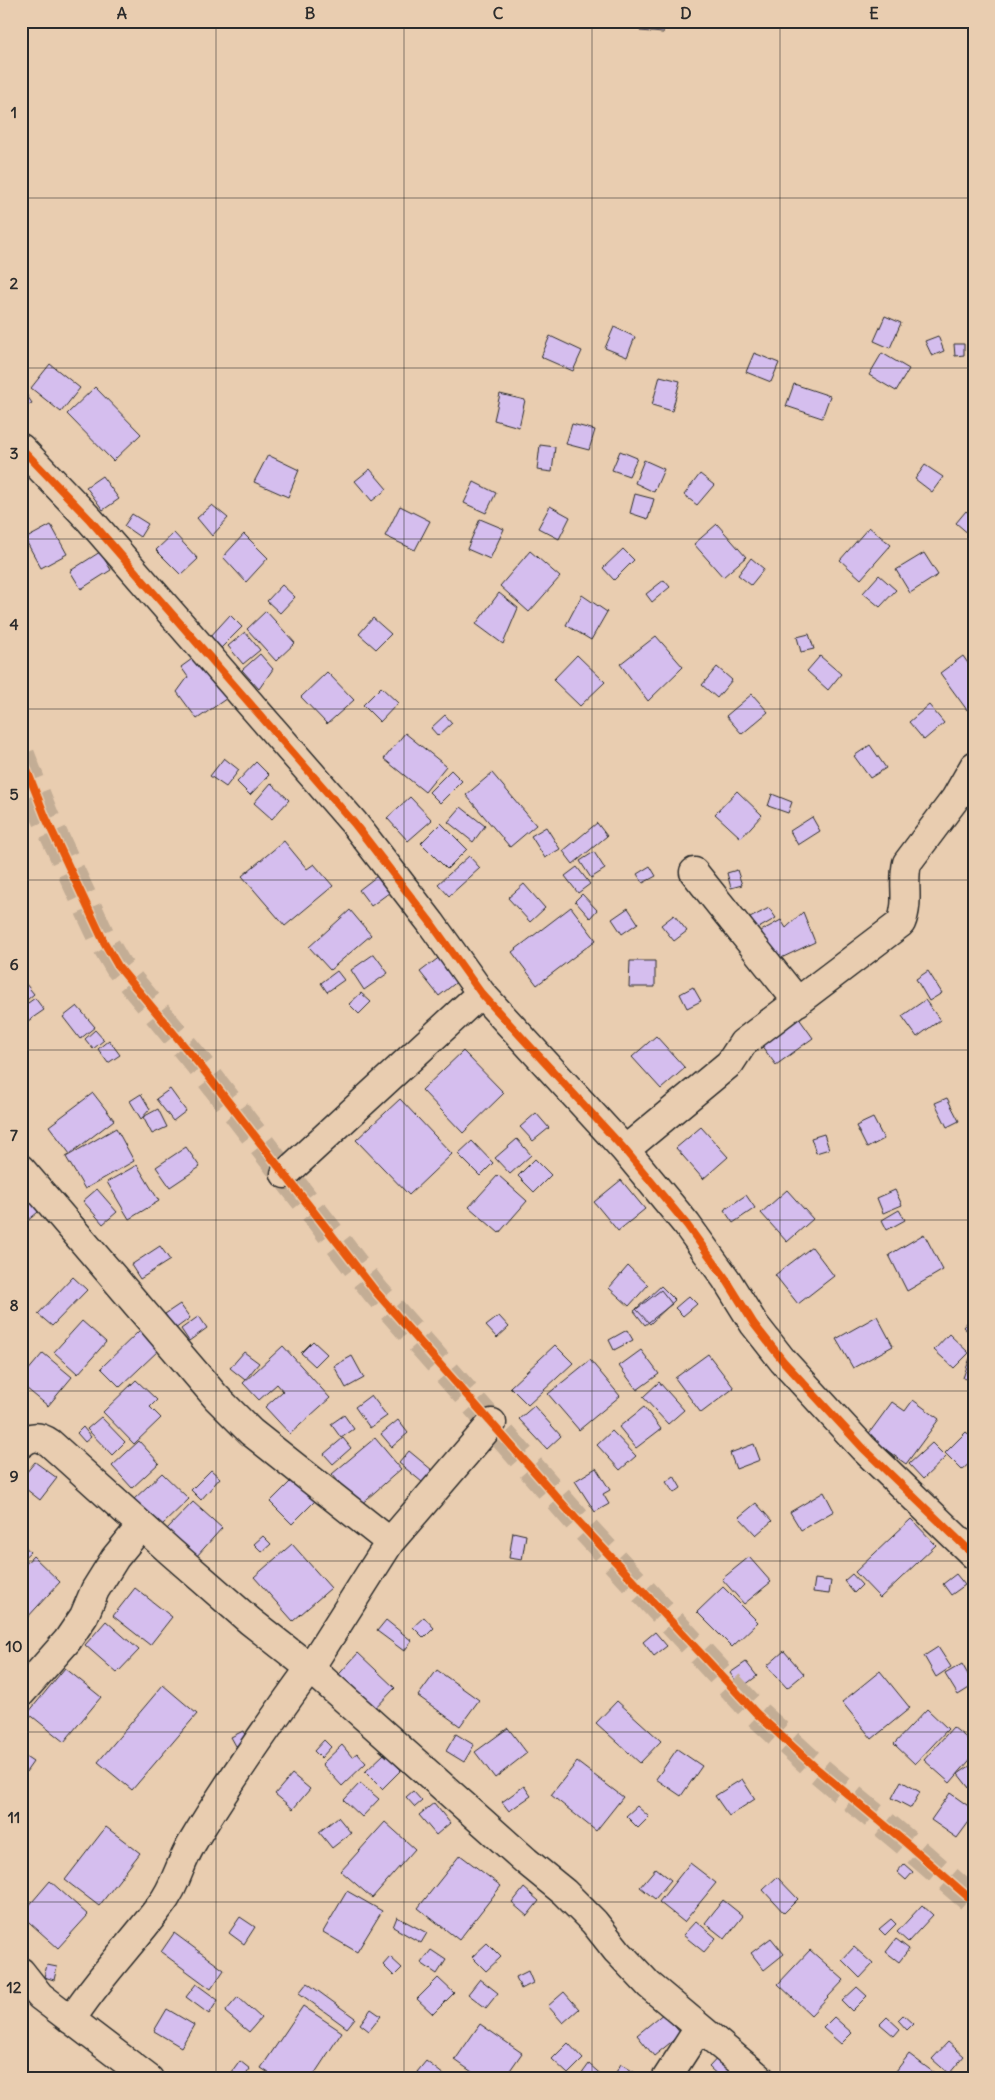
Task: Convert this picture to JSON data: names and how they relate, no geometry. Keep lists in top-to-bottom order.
{
  "grid": {
    "columns": [
      "A",
      "B",
      "C",
      "D",
      "E"
    ],
    "rows": [
      "1",
      "2",
      "3",
      "4",
      "5",
      "6",
      "7",
      "8",
      "9",
      "10",
      "11",
      "12"
    ]
  }
}
